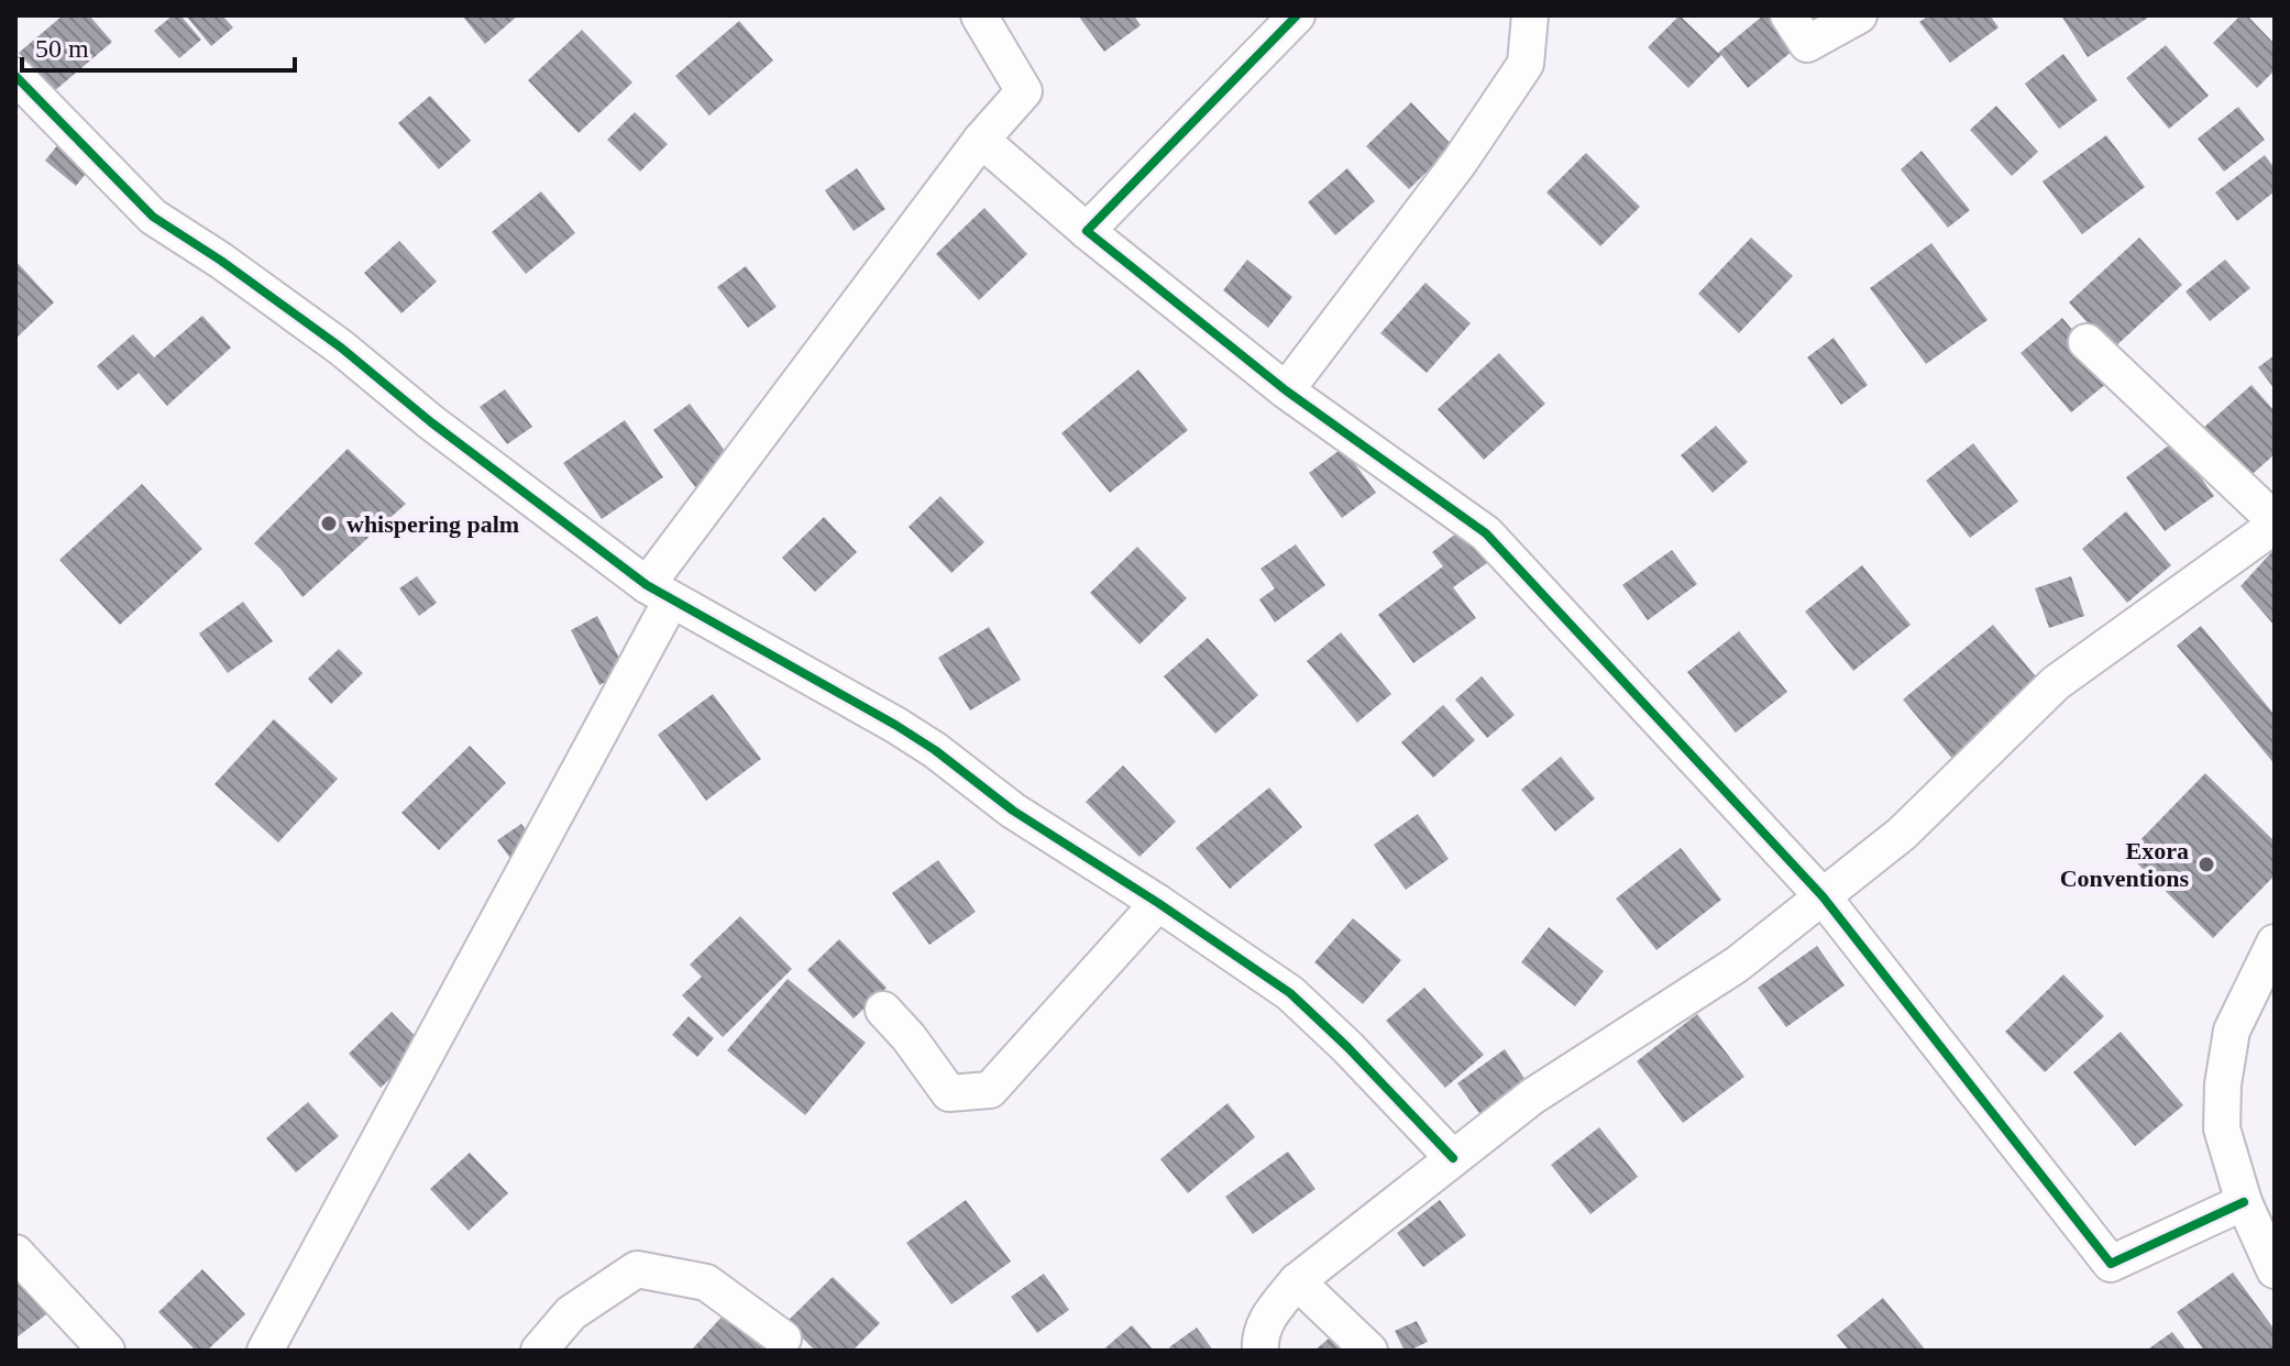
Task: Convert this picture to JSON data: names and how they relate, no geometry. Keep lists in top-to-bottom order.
{
  "places": ["whispering palm", "Exora Conventions"],
  "scale_bar": "50 m"
}
